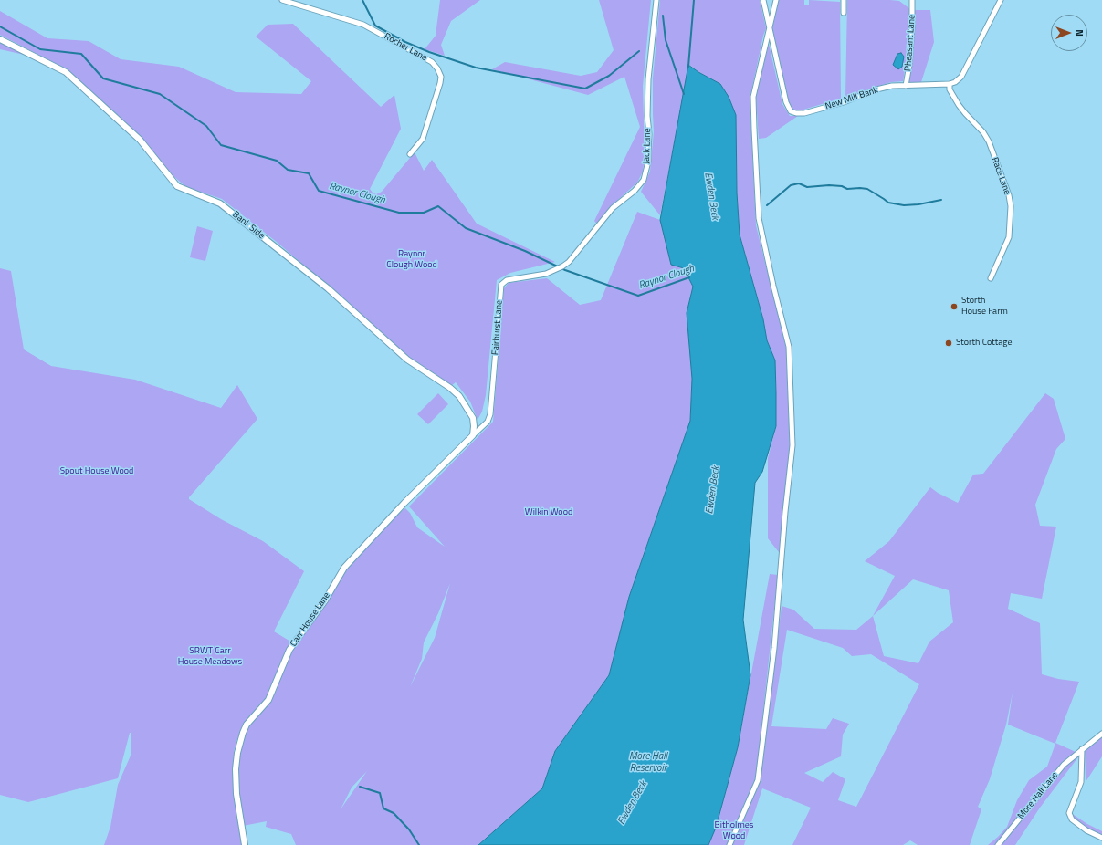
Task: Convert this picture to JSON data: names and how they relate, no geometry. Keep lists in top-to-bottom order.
{
  "streets": {
    "street": [
      "Pheasant Lane",
      "Rocher Lane",
      "New Mill Bank",
      "Jack Lane",
      "Race Lane",
      "Bank Side",
      "Fairhurst Lane",
      "Carr House Lane",
      "More Hall Lane"
    ]
  },
  "crossings": [
    ["Pheasant Lane", "New Mill Bank"],
    ["New Mill Bank", "Race Lane"],
    ["Jack Lane", "Fairhurst Lane"],
    ["Bank Side", "Fairhurst Lane"],
    ["Bank Side", "Carr House Lane"],
    ["Fairhurst Lane", "Carr House Lane"]
  ],
  "water": ["Raynor Clough", "Ewden Beck", "More Hall Reservoir"],
  "parks": [
    "Raynor Clough Wood",
    "Spout House Wood",
    "Wilkin Wood",
    "SRWT Carr House Meadows",
    "Bitholmes Wood"
  ],
  "places": ["Storth House Farm", "Storth Cottage"],
  "north": "right"
}
